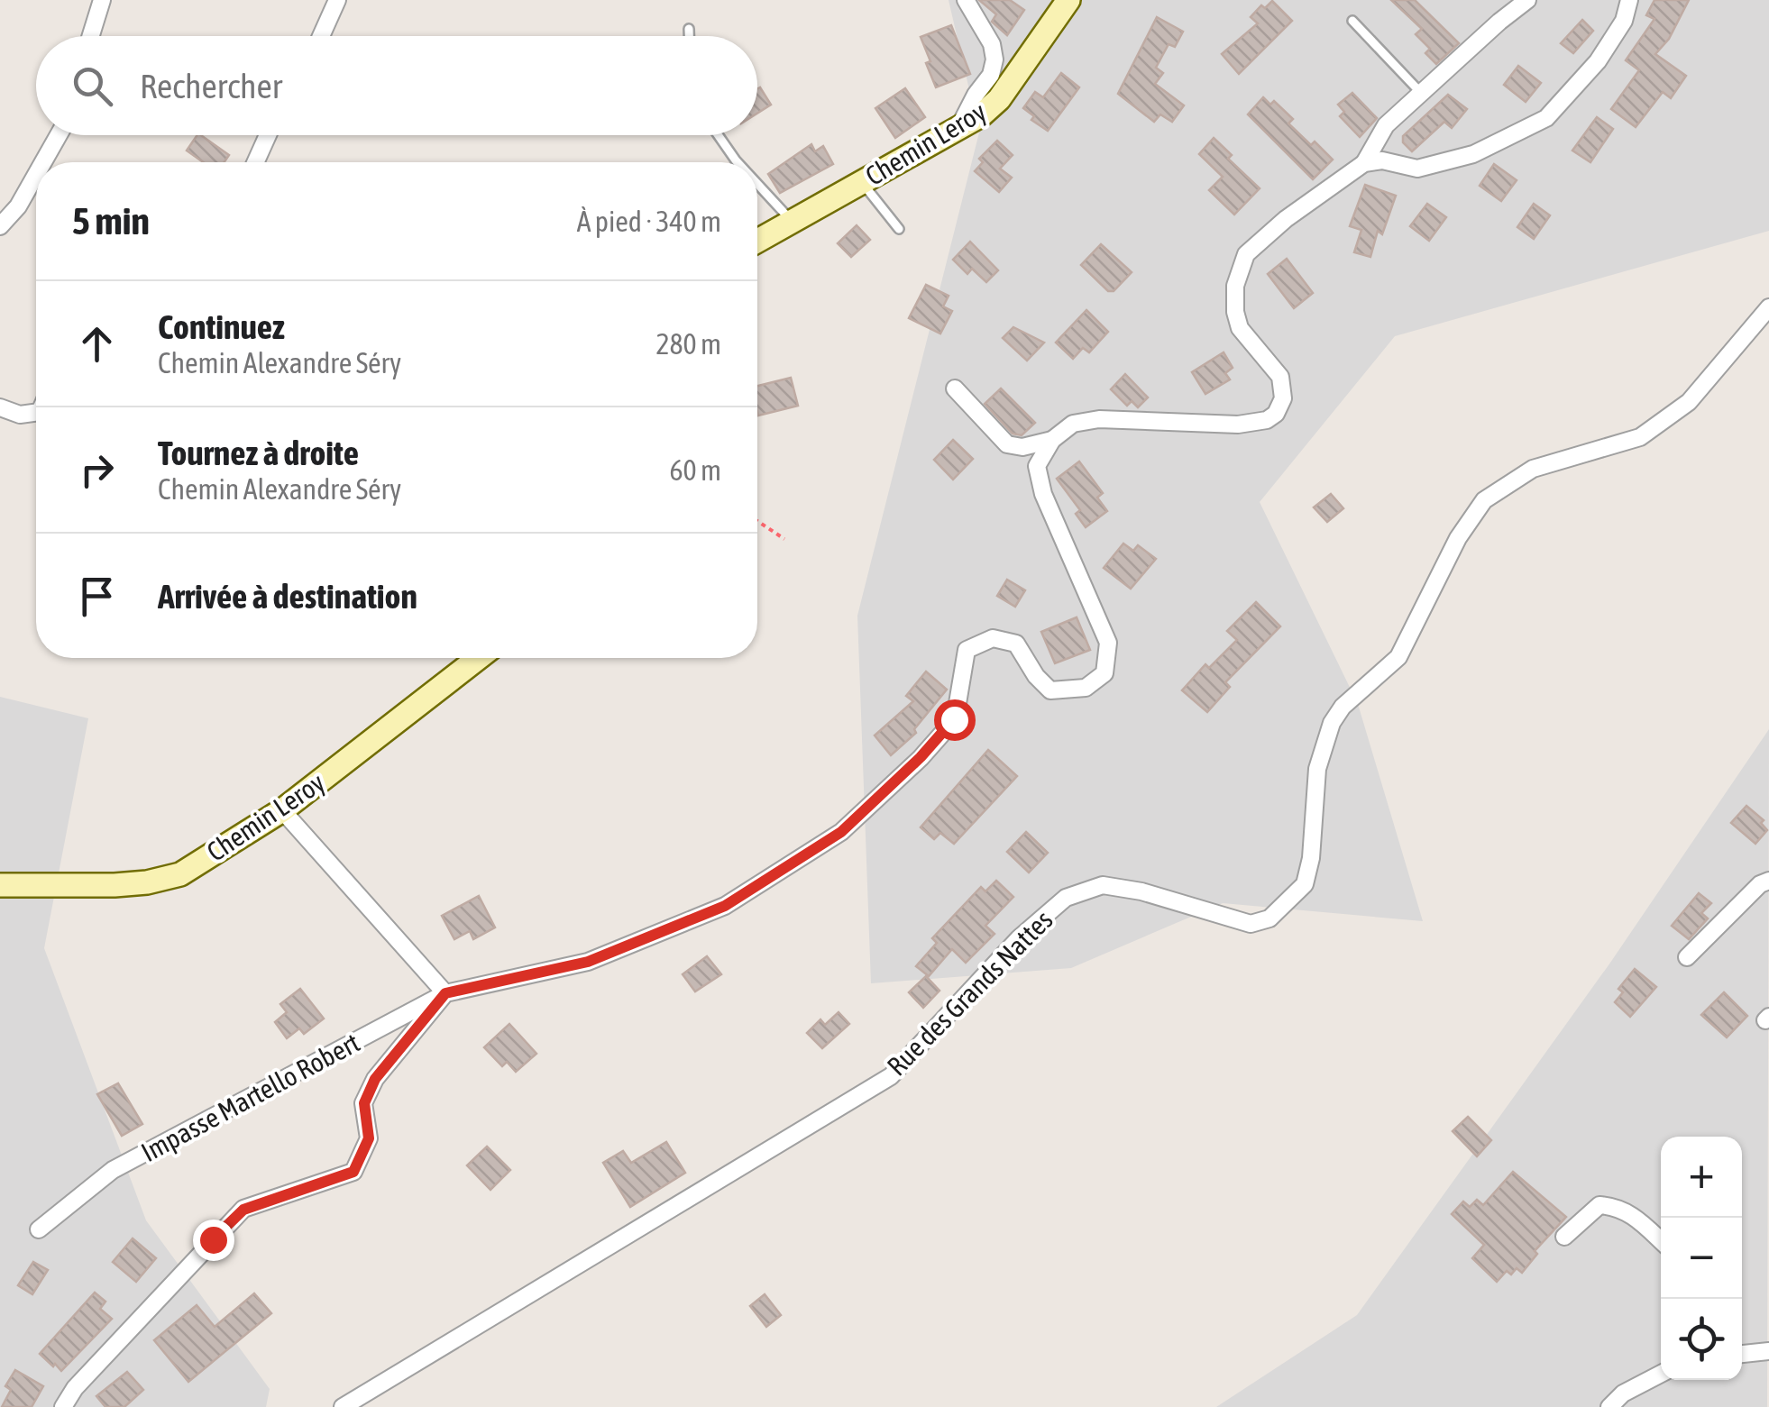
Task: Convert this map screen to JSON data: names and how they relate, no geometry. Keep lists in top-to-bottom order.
{
  "streets": {
    "street": ["Chemin Leroy", "Rue des Grands Nattes", "Impasse Martello Robert"]
  },
  "page": {
    "search": "Rechercher",
    "heading": ["5 min", "À pied · 340 m"],
    "list": [
      ["Continuez", "Chemin Alexandre Séry", "280 m"],
      ["Tournez à droite", "Chemin Alexandre Séry", "60 m"],
      "Arrivée à destination"
    ],
    "map_buttons": ["+", "−"]
  }
}
